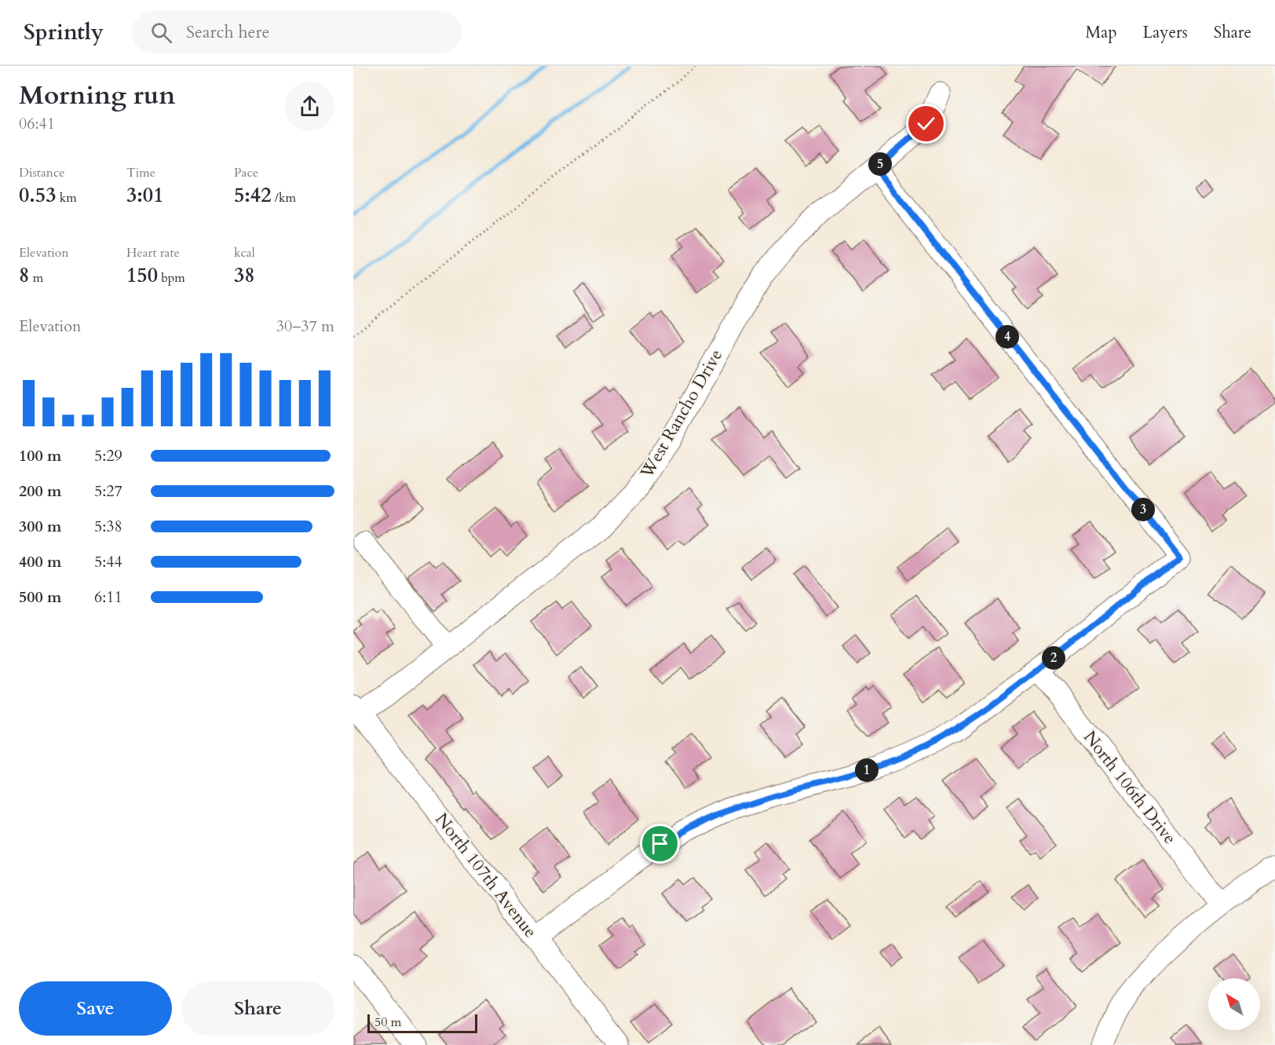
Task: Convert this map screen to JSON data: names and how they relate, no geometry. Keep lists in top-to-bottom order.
{
  "streets": {
    "street": ["West Rancho Drive", "North 106th Drive", "North 107th Avenue"]
  },
  "crossings": [
    ["West Rancho Drive", "North 107th Avenue"]
  ],
  "scale_bar": "50 m",
  "north": "top left",
  "page": {
    "header": "Sprintly",
    "search": "Search here",
    "nav": ["Map", "Layers", "Share"],
    "heading": ["Morning run", "06:41"],
    "stats": [
      ["Distance", "0.53 km"],
      ["Time", "3:01"],
      ["Pace", "5:42 /km"],
      ["Elevation", "8 m"],
      ["Heart rate", "150 bpm"],
      ["kcal", "38"]
    ],
    "pins": [
      "5",
      "4",
      "3",
      "2",
      "1"
    ],
    "chart": ["Elevation", "30–37 m"],
    "list": [
      {
        "name": "100 m",
        "note": "5:29"
      },
      {
        "name": "200 m",
        "note": "5:27"
      },
      {
        "name": "300 m",
        "note": "5:38"
      },
      {
        "name": "400 m",
        "note": "5:44"
      },
      {
        "name": "500 m",
        "note": "6:11"
      }
    ],
    "buttons": ["Save", "Share"],
    "scale": "50 m"
  }
}
